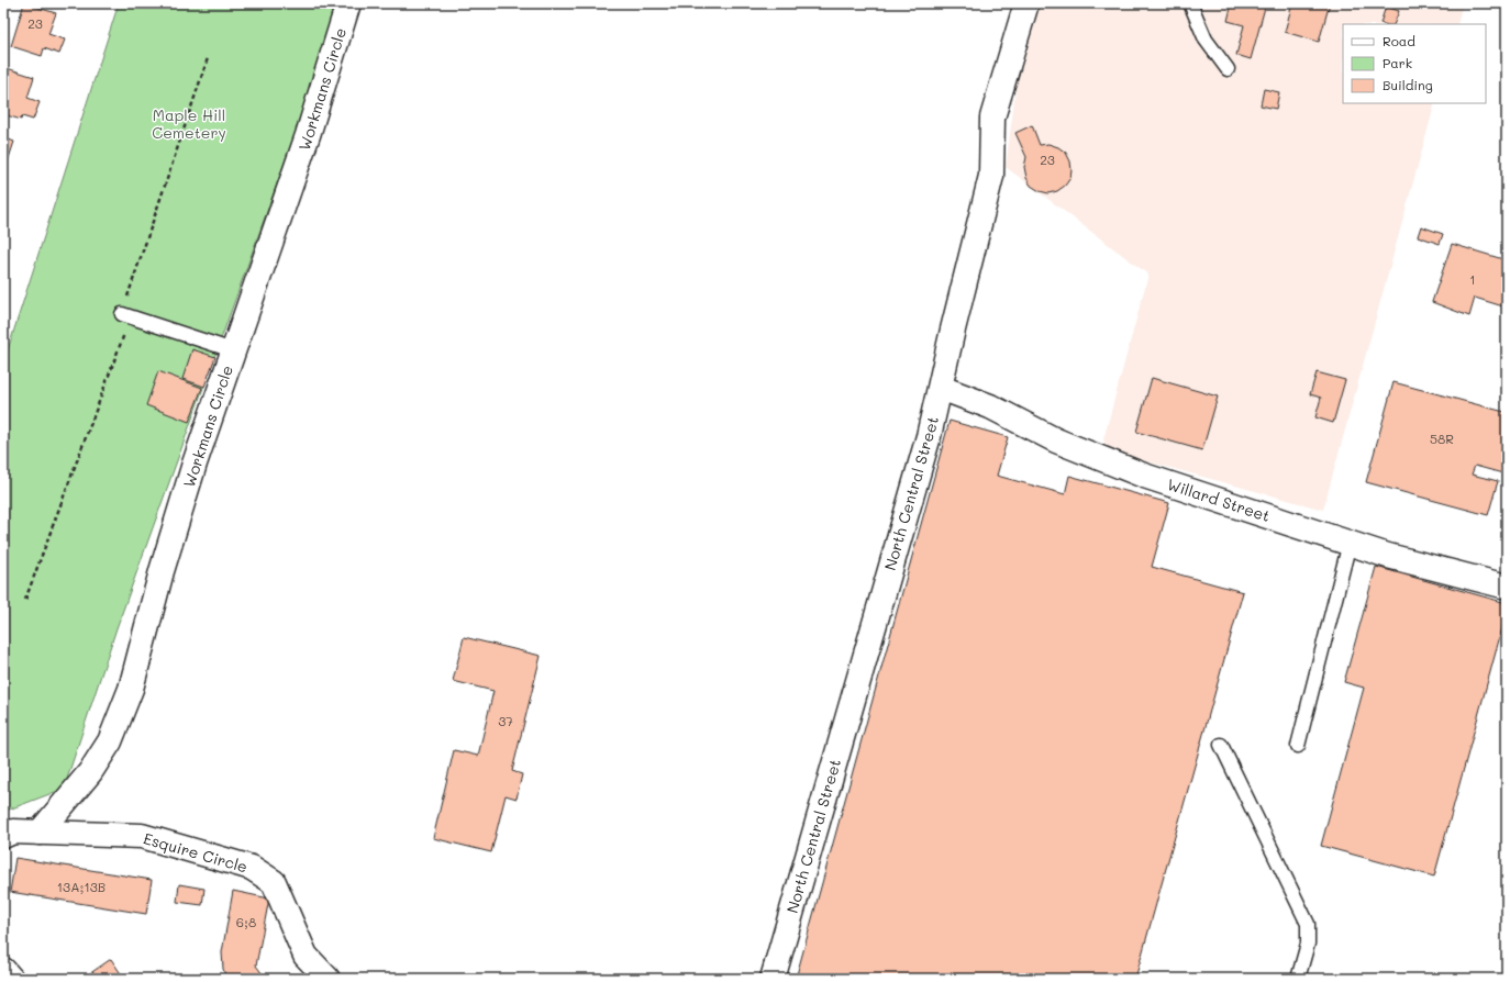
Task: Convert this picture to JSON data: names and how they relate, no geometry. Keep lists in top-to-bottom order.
{
  "streets": {
    "street": [
      "Workmans Circle",
      "North Central Street",
      "Willard Street",
      "Esquire Circle"
    ]
  },
  "crossings": [
    ["Workmans Circle", "Esquire Circle"],
    ["North Central Street", "Willard Street"]
  ],
  "parks": ["Maple Hill Cemetery"],
  "house_numbers": [
    "23",
    "23",
    "1",
    "58R",
    "37",
    "13A;13B",
    "6;8"
  ],
  "legend": ["Road", "Park", "Building"]
}
